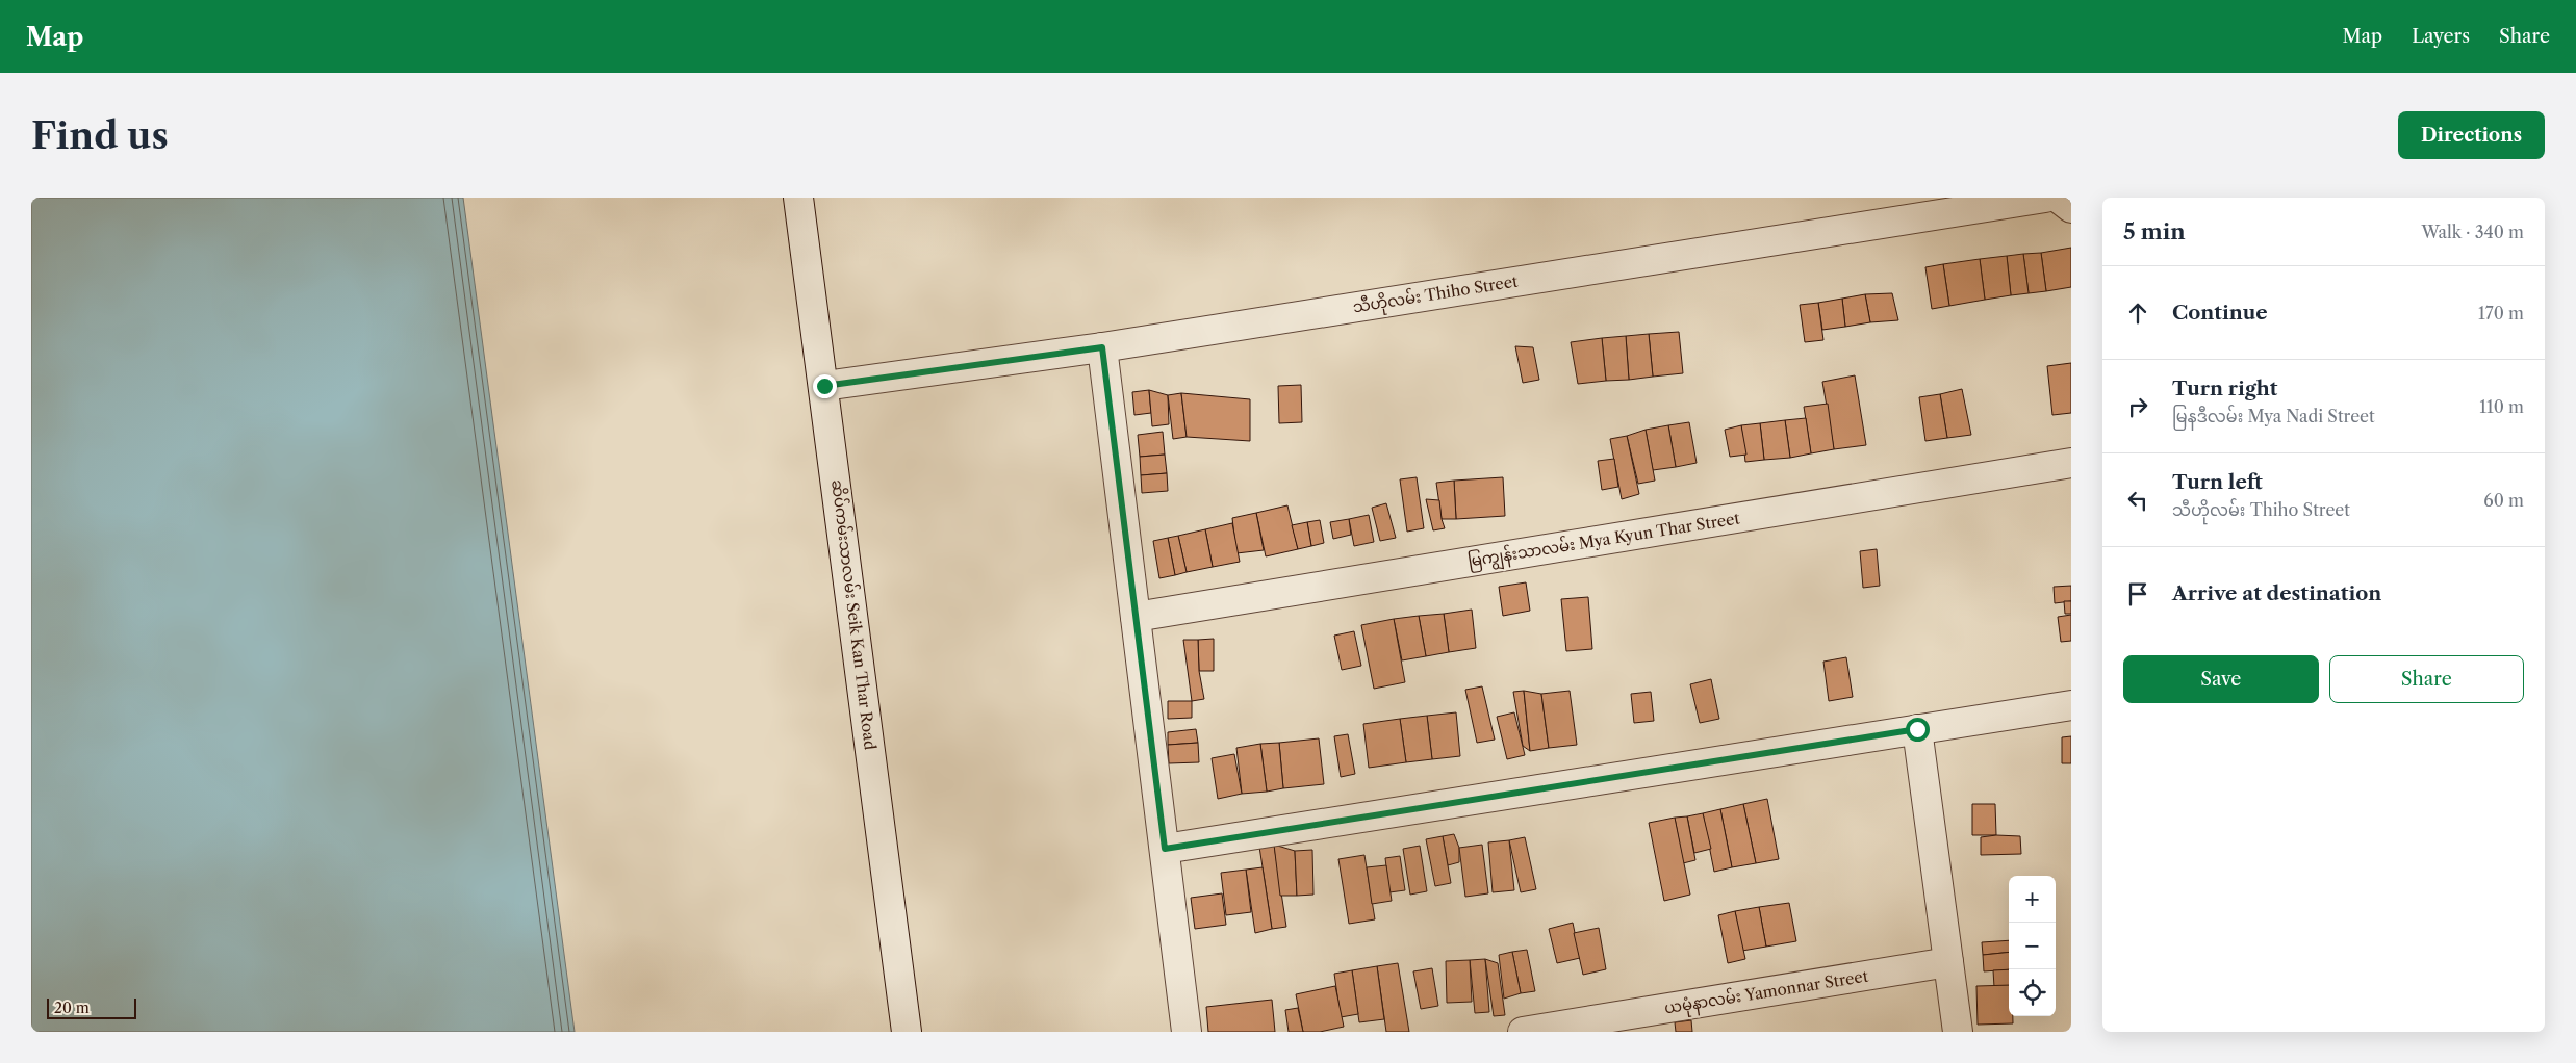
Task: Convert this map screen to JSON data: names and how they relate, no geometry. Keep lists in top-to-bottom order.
{
  "streets": {
    "street": [
      "သီဟိုလမ်း Thiho Street",
      "မြကျွန်းသာလမ်း Mya Kyun Thar Street",
      "ဆိပ်ကမ်းသာလမ်း Seik Kan Thar Road",
      "ယမုံနာလမ်း Yamonnar Street"
    ]
  },
  "crossings": [
    ["သီဟိုလမ်း Thiho Street", "ဆိပ်ကမ်းသာလမ်း Seik Kan Thar Road"]
  ],
  "scale_bar": "20 m",
  "page": {
    "header": "Map",
    "nav": ["Map", "Layers", "Share"],
    "buttons": [
      "Directions",
      ["Save", "Share"]
    ],
    "title": "Find us",
    "heading": ["5 min", "Walk · 340 m"],
    "list": [
      ["Continue", "170 m"],
      ["Turn right", "မြနဒီလမ်း Mya Nadi Street", "110 m"],
      ["Turn left", "သီဟိုလမ်း Thiho Street", "60 m"],
      "Arrive at destination"
    ],
    "map_buttons": ["+", "−"],
    "scale": "20 m"
  }
}
